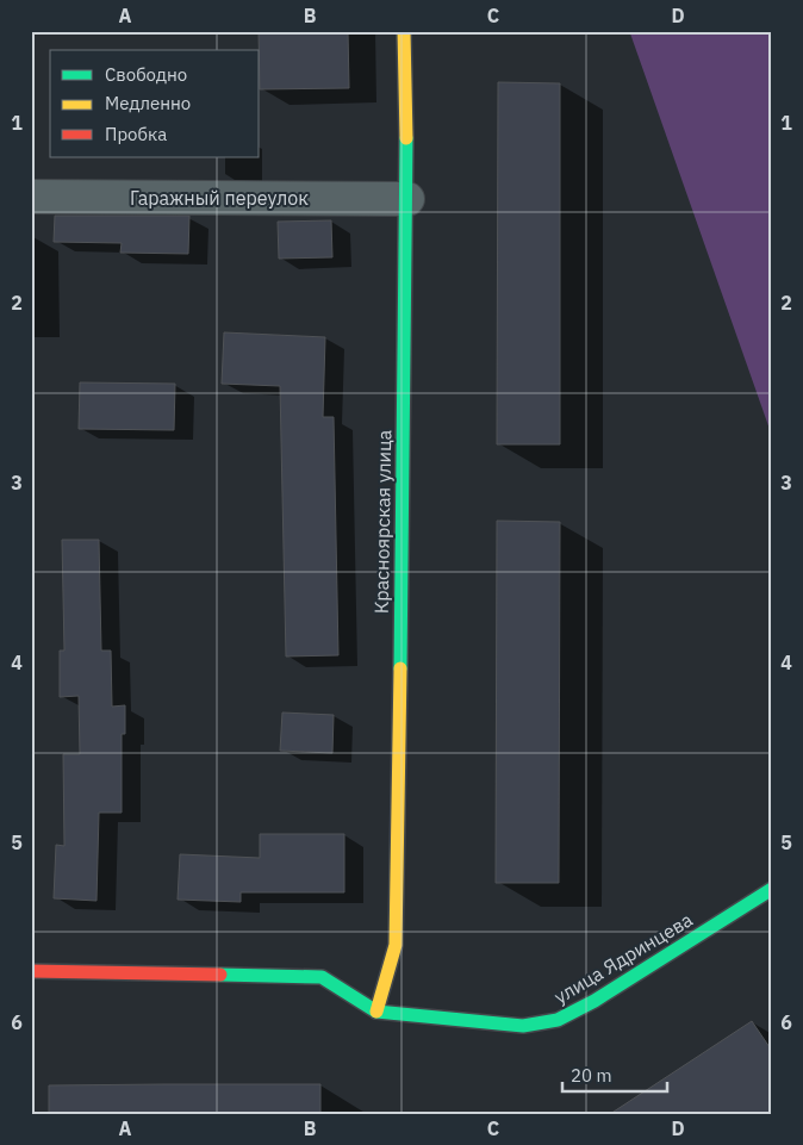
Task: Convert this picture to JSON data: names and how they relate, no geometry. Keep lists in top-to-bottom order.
{
  "streets": {
    "street": ["Гаражный переулок", "Красноярская улица", "улица Ядринцева"]
  },
  "crossings": [
    ["Гаражный переулок", "Красноярская улица"],
    ["Красноярская улица", "улица Ядринцева"]
  ],
  "legend": ["Свободно", "Медленно", "Пробка"],
  "scale_bar": "20 m",
  "grid": {
    "columns": [
      "A",
      "B",
      "C",
      "D"
    ],
    "rows": [
      "1",
      "2",
      "3",
      "4",
      "5",
      "6"
    ]
  }
}
